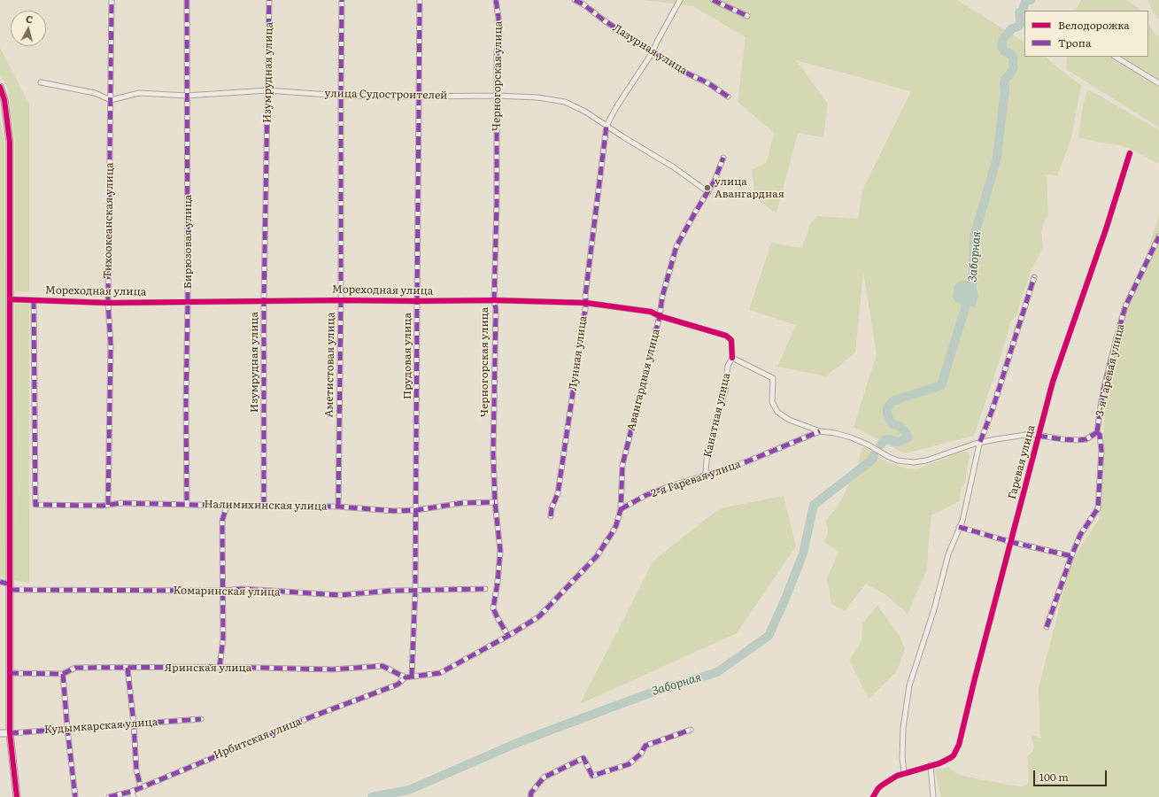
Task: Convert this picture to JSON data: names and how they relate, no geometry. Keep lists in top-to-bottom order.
{
  "streets": {
    "street": [
      "Лазурная улица",
      "Изумрудная улица",
      "Черногорская улица",
      "улица Судостроителей",
      "Тихоокеанская улица",
      "Бирюзовая улица",
      "Мореходная улица",
      "Лунная улица",
      "Прудовая улица",
      "Аметистовая улица",
      "3-я Гаревая улица",
      "Авангардная улица",
      "Канатная улица",
      "Гаревая улица",
      "2-я Гаревая улица",
      "Налимихинская улица",
      "Комаринская улица",
      "Яринская улица",
      "Кудымкарская улица",
      "Ирбитская улица"
    ]
  },
  "crossings": [
    ["Изумрудная улица", "улица Судостроителей"],
    ["Изумрудная улица", "Мореходная улица"],
    ["Изумрудная улица", "Налимихинская улица"],
    ["Черногорская улица", "улица Судостроителей"],
    ["Черногорская улица", "Мореходная улица"],
    ["Черногорская улица", "Налимихинская улица"],
    ["улица Судостроителей", "Тихоокеанская улица"],
    ["улица Судостроителей", "Бирюзовая улица"],
    ["улица Судостроителей", "Лунная улица"],
    ["улица Судостроителей", "Прудовая улица"],
    ["улица Судостроителей", "Аметистовая улица"],
    ["улица Судостроителей", "Авангардная улица"],
    ["Тихоокеанская улица", "Мореходная улица"],
    ["Тихоокеанская улица", "Налимихинская улица"],
    ["Бирюзовая улица", "Мореходная улица"],
    ["Бирюзовая улица", "Налимихинская улица"],
    ["Мореходная улица", "Лунная улица"],
    ["Мореходная улица", "Прудовая улица"],
    ["Мореходная улица", "Аметистовая улица"],
    ["Мореходная улица", "Авангардная улица"],
    ["Мореходная улица", "Канатная улица"],
    ["Мореходная улица", "Налимихинская улица"],
    ["Прудовая улица", "Налимихинская улица"],
    ["Прудовая улица", "Комаринская улица"],
    ["Аметистовая улица", "Налимихинская улица"],
    ["Авангардная улица", "2-я Гаревая улица"],
    ["Канатная улица", "2-я Гаревая улица"],
    ["Яринская улица", "Ирбитская улица"]
  ],
  "water": ["Заборная"],
  "places": ["улица Авангардная"],
  "legend": ["Велодорожка", "Тропа"],
  "scale_bar": "100 m",
  "north": "top"
}
